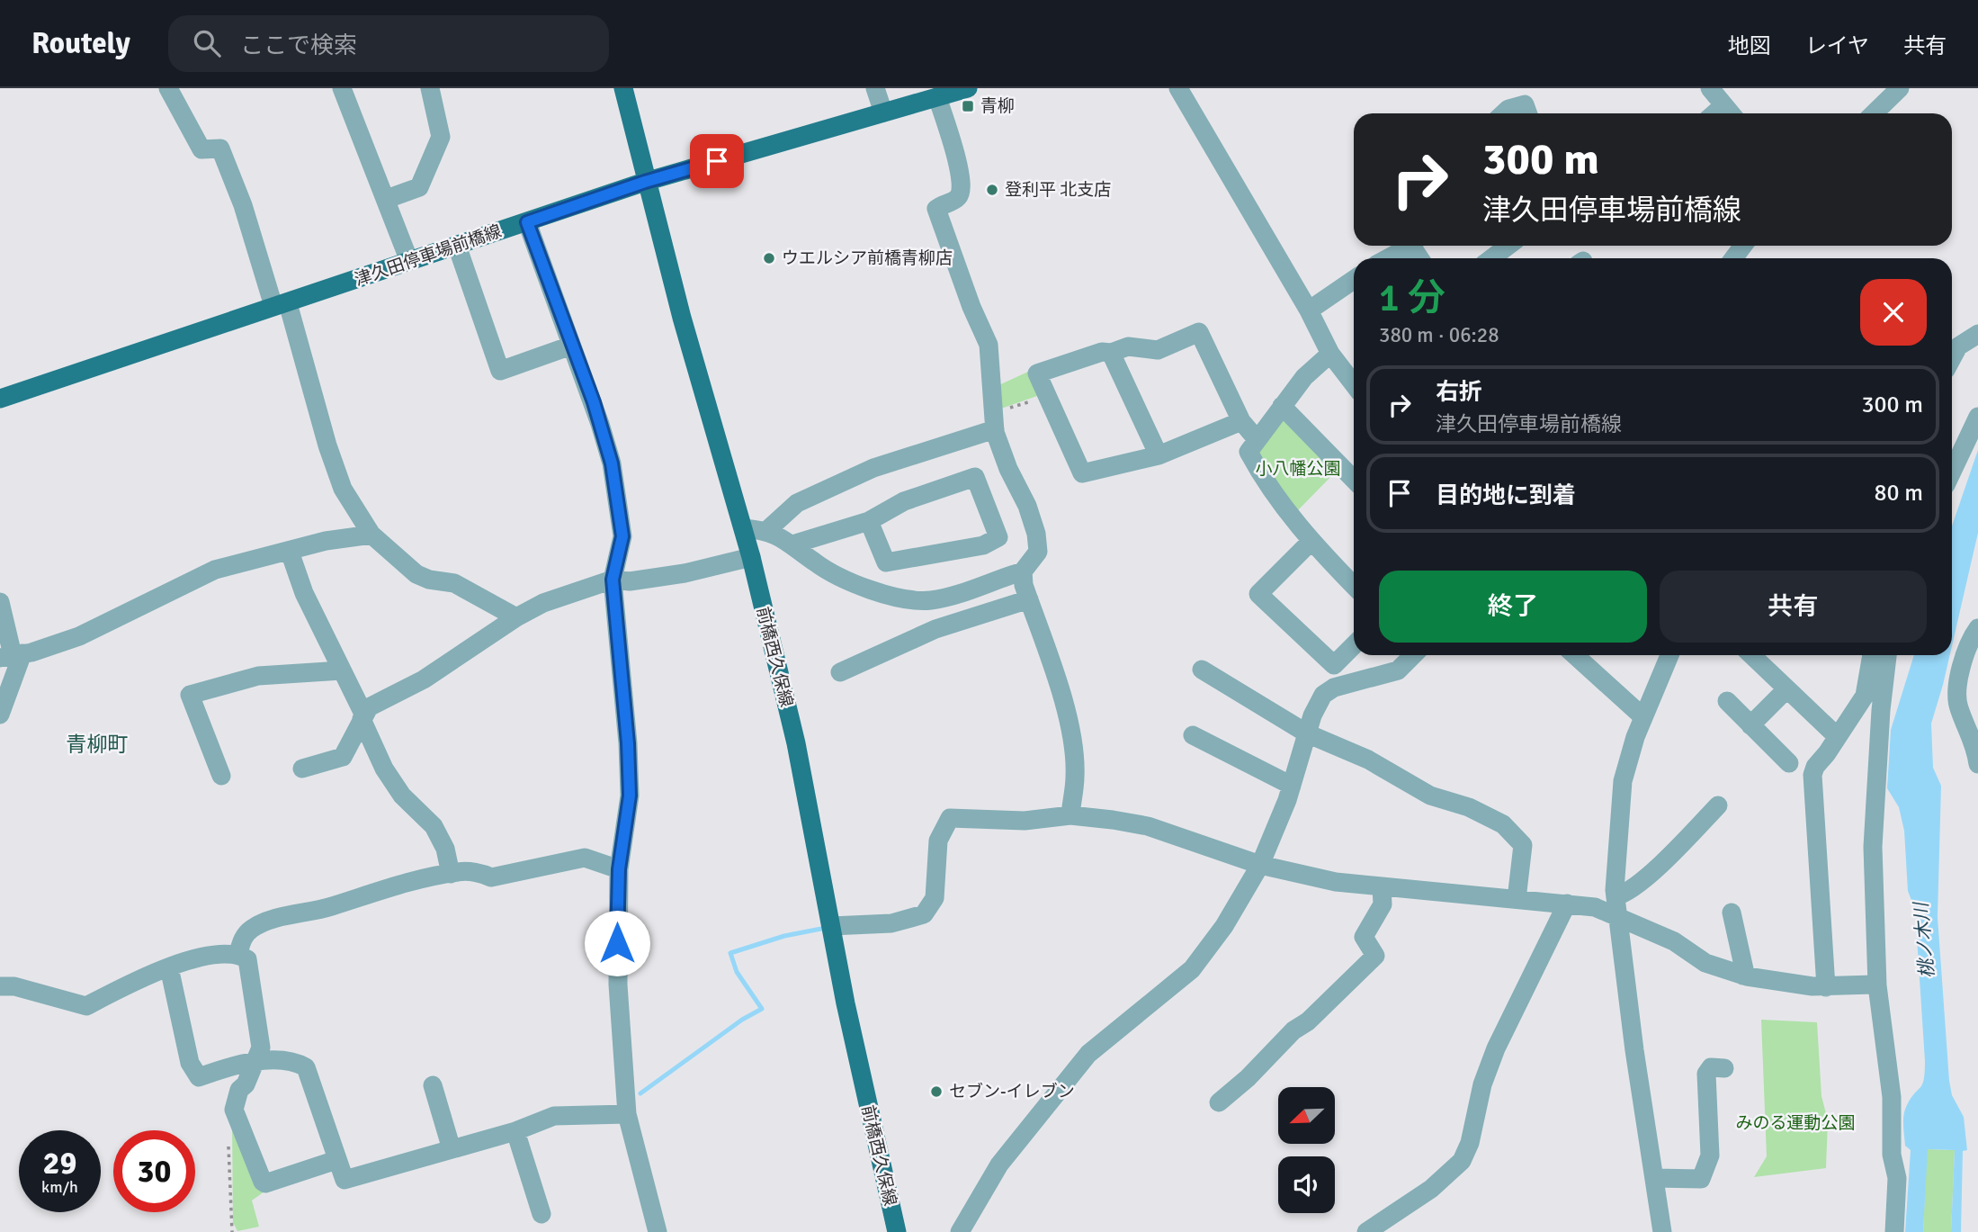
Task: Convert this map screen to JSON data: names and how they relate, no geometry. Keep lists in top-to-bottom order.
{
  "streets": {
    "main road": ["津久田停車場前橋線", "前橋西久保線"]
  },
  "crossings": [
    ["津久田停車場前橋線", "前橋西久保線"]
  ],
  "districts": ["青柳町"],
  "water": ["桃ノ木川"],
  "parks": ["小八幡公園", "みのる運動公園"],
  "places": {
    "transit": ["青柳"],
    "other": ["登利平 北支店", "ウエルシア前橋青柳店", "セブン-イレブン"]
  },
  "north": "bottom left",
  "page": {
    "header": "Routely",
    "search": "ここで検索",
    "nav": ["地図", "レイヤ", "共有"],
    "turn": ["300 m", "津久田停車場前橋線"],
    "heading": ["1 分", "380 m · 06:28"],
    "list": [
      {
        "name": "右折",
        "note": "津久田停車場前橋線",
        "value": "300 m"
      },
      {
        "name": "目的地に到着",
        "value": "80 m"
      }
    ],
    "buttons": ["終了", "共有"],
    "speed": "29 km/h",
    "limit": "30"
  }
}
